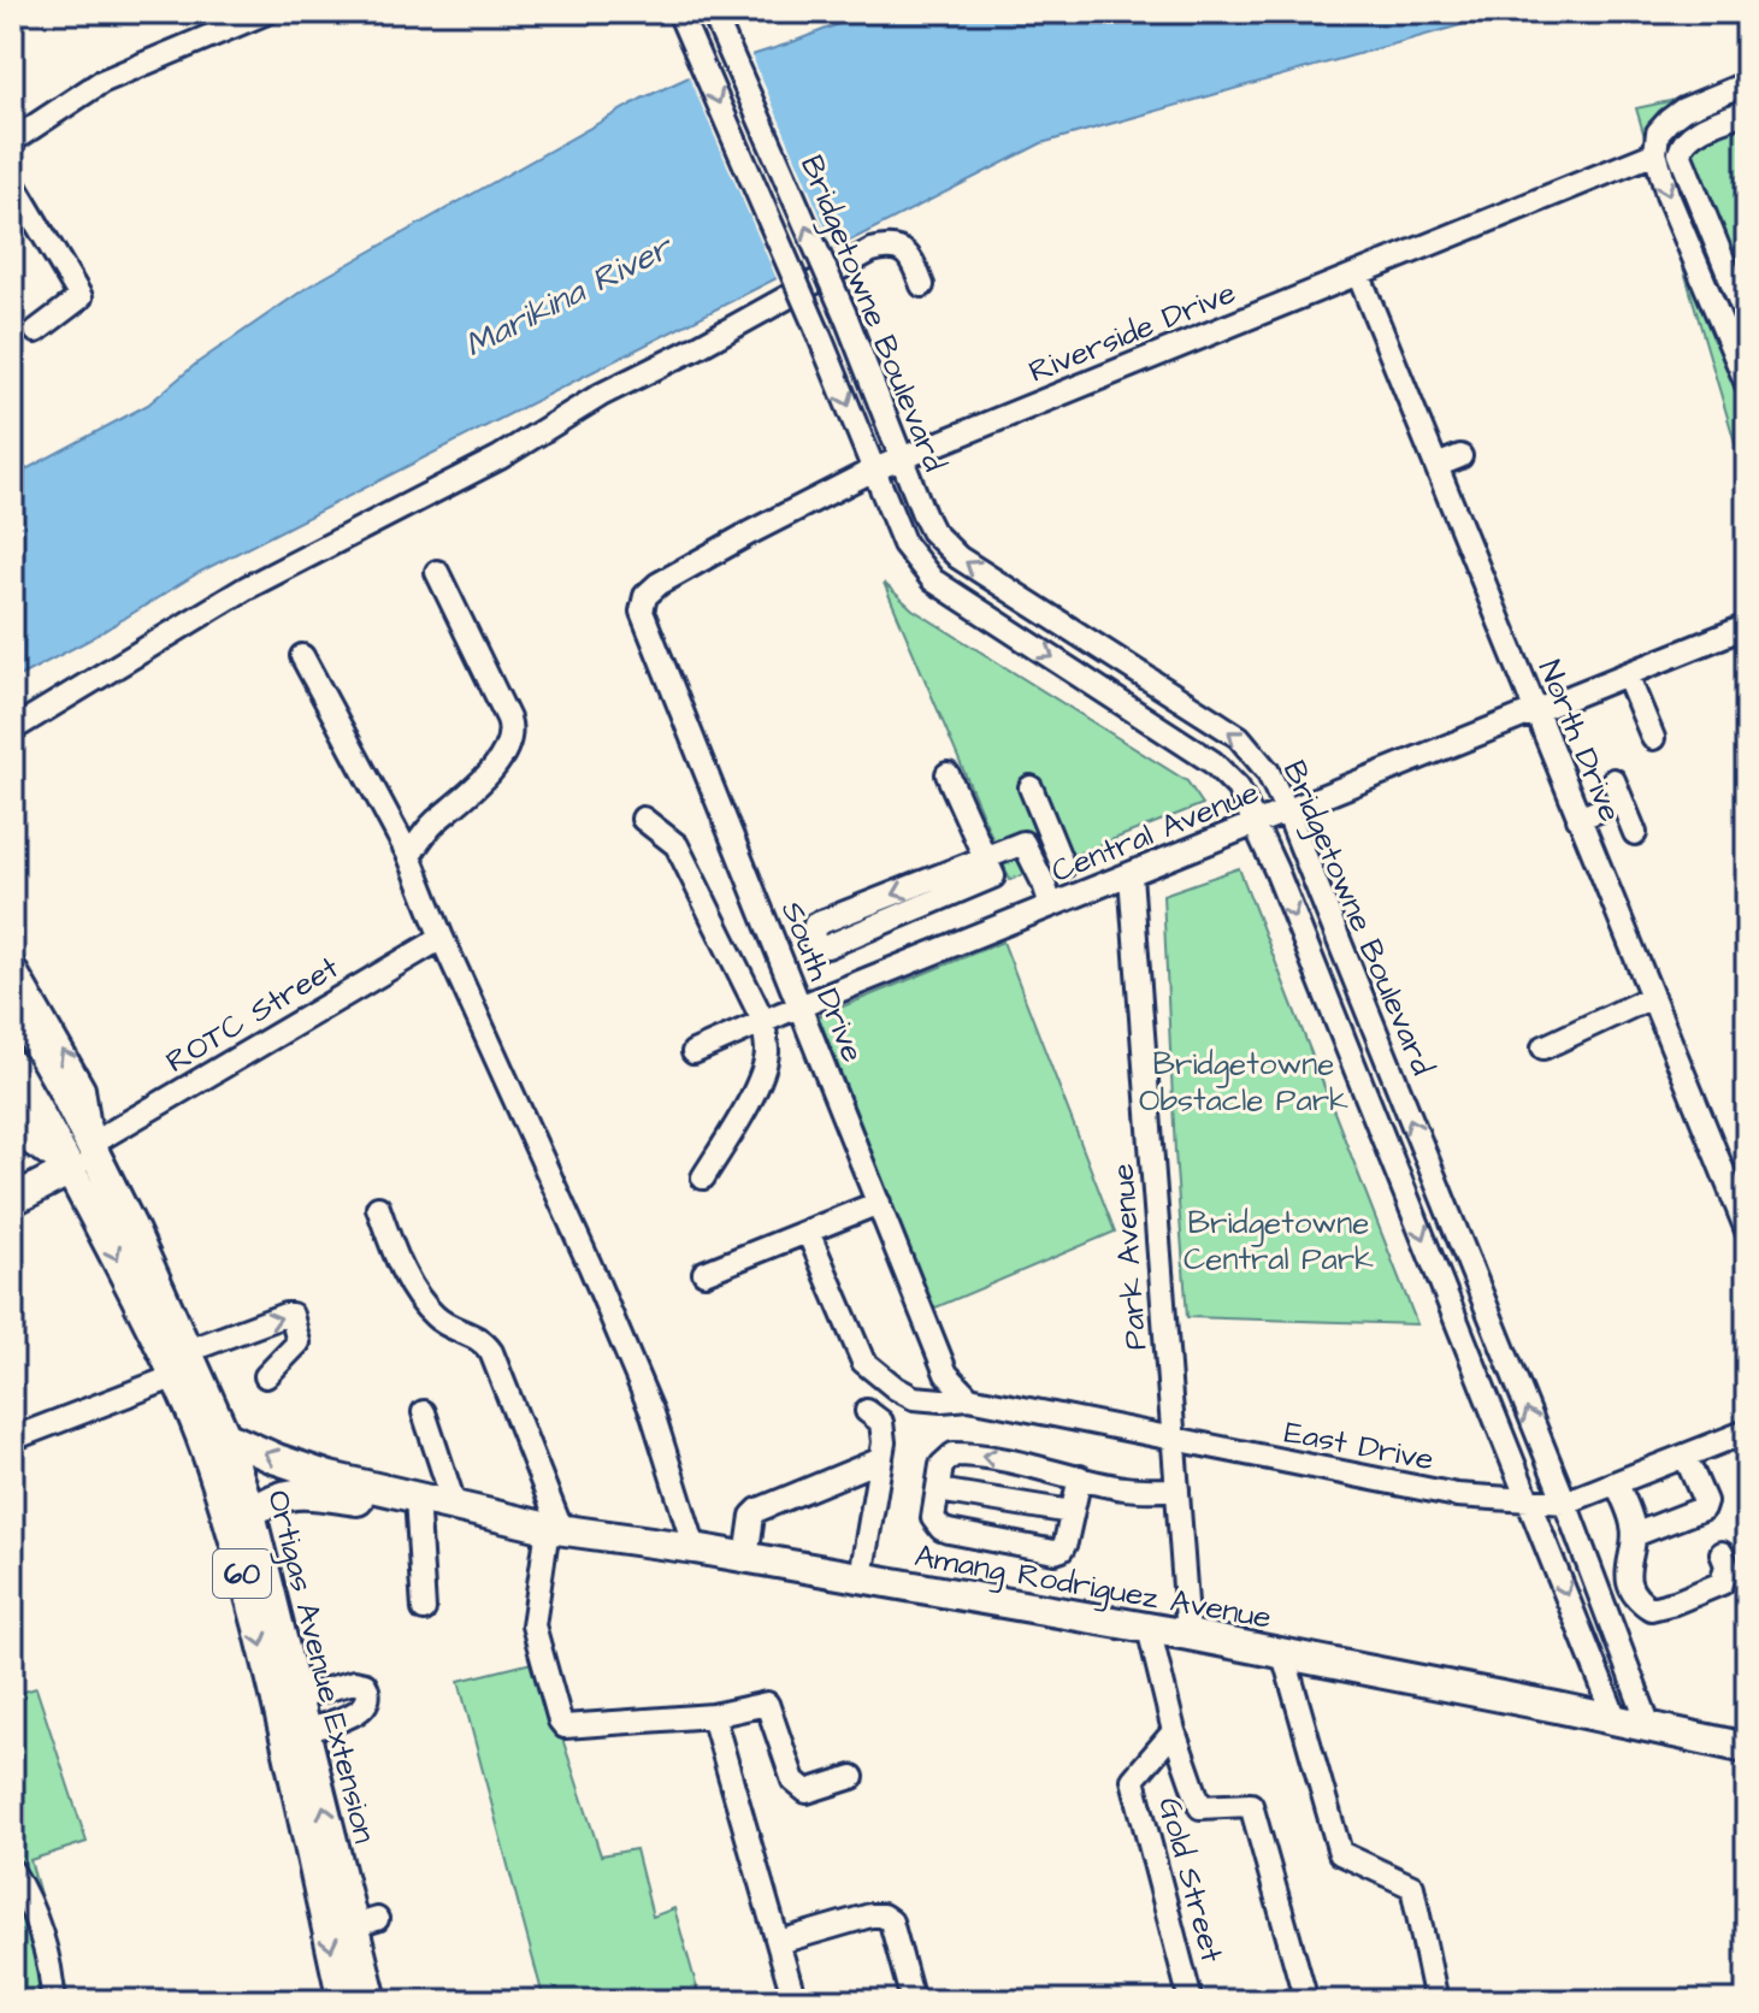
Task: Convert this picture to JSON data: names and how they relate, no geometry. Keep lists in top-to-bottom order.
{
  "streets": {
    "main road": ["60", "Amang Rodriguez Avenue", "Ortigas Avenue Extension"],
    "street": [
      "Bridgetowne Boulevard",
      "Riverside Drive",
      "North Drive",
      "Central Avenue",
      "South Drive",
      "ROTC Street",
      "Park Avenue",
      "East Drive",
      "Gold Street"
    ]
  },
  "crossings": [
    ["Bridgetowne Boulevard", "Riverside Drive"],
    ["Bridgetowne Boulevard", "Central Avenue"],
    ["Bridgetowne Boulevard", "East Drive"],
    ["Bridgetowne Boulevard", "Amang Rodriguez Avenue"],
    ["Riverside Drive", "North Drive"],
    ["Riverside Drive", "South Drive"],
    ["North Drive", "Central Avenue"],
    ["Central Avenue", "South Drive"],
    ["Central Avenue", "Park Avenue"],
    ["South Drive", "East Drive"],
    ["ROTC Street", "60"],
    ["ROTC Street", "Ortigas Avenue Extension"],
    ["Park Avenue", "East Drive"],
    ["Park Avenue", "Amang Rodriguez Avenue"],
    ["60", "Ortigas Avenue Extension"],
    ["Amang Rodriguez Avenue", "Ortigas Avenue Extension"]
  ],
  "water": ["Marikina River"],
  "parks": ["Bridgetowne Obstacle Park", "Bridgetowne Central Park"]
}
